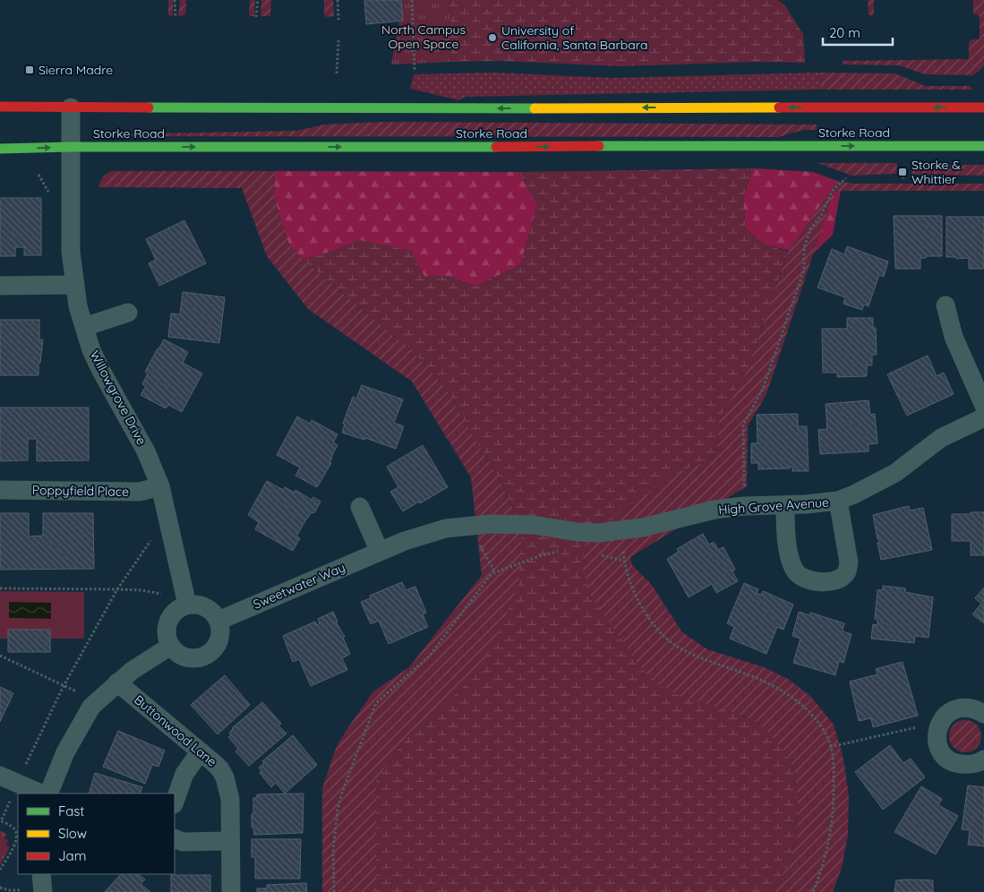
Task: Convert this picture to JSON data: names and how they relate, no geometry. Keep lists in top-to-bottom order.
{
  "streets": {
    "main road": ["Storke Road"],
    "street": [
      "Willowgrove Drive",
      "Poppyfield Place",
      "High Grove Avenue",
      "Sweetwater Way",
      "Buttonwood Lane"
    ]
  },
  "crossings": [
    ["Storke Road", "Willowgrove Drive"],
    ["Willowgrove Drive", "Poppyfield Place"],
    ["Willowgrove Drive", "Sweetwater Way"],
    ["High Grove Avenue", "Sweetwater Way"]
  ],
  "parks": ["North Campus Open Space"],
  "places": {
    "other": ["University of California, Santa Barbara"],
    "transit": ["Sierra Madre", "Storke & Whittier"]
  },
  "legend": ["Fast", "Slow", "Jam"],
  "scale_bar": "20 m"
}
